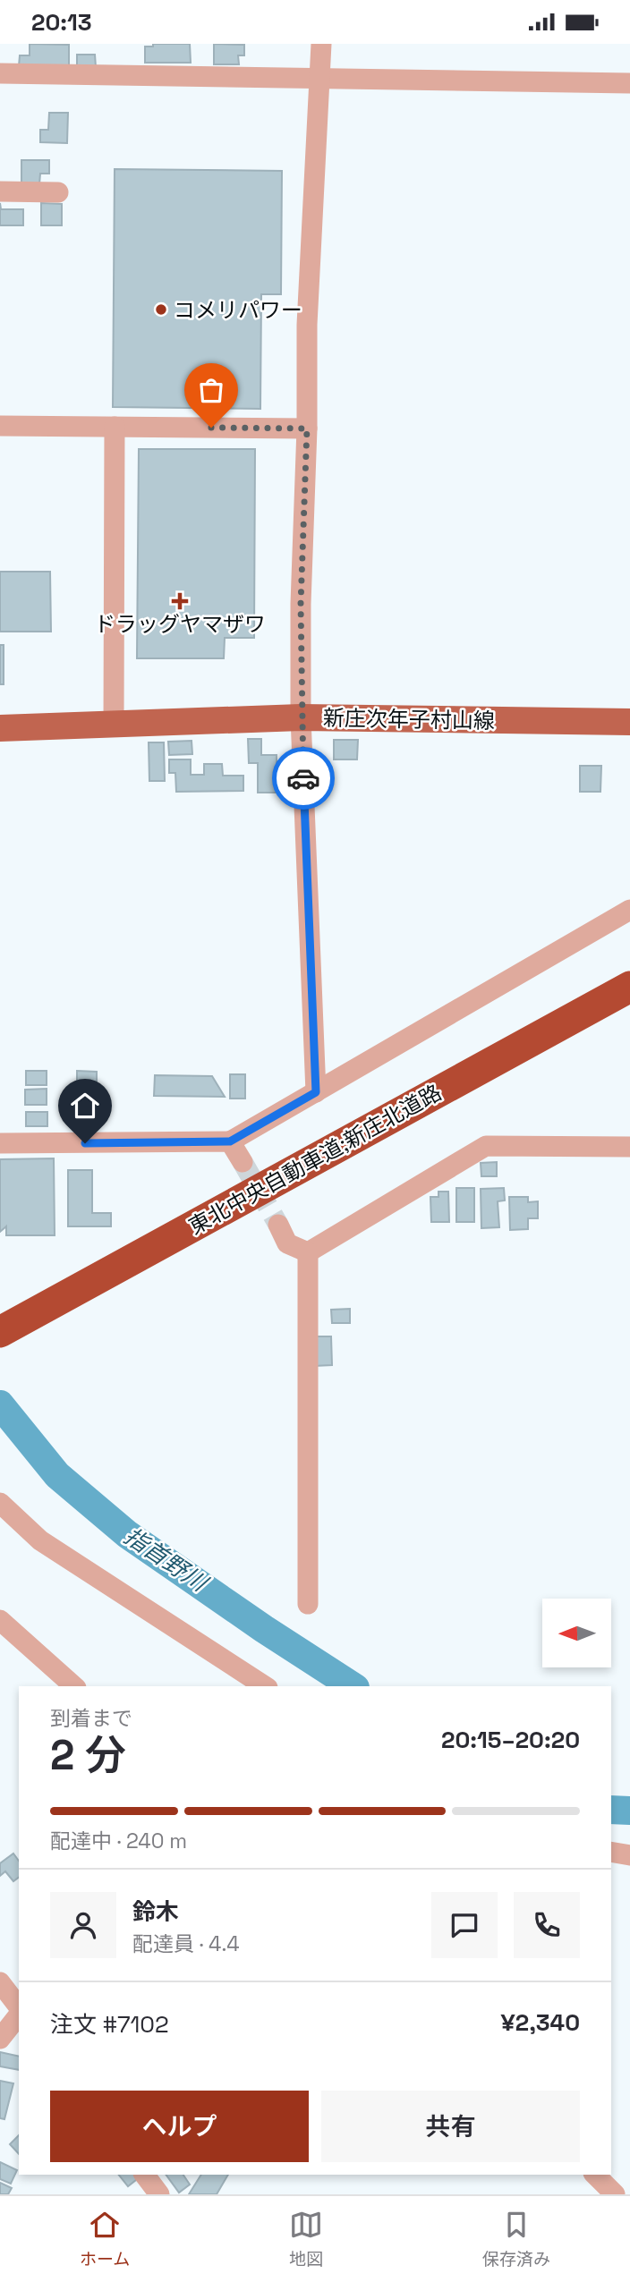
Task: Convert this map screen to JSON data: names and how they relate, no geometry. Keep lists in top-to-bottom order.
{
  "streets": {
    "highway": ["東北中央自動車道;新庄北道路"],
    "main road": ["新庄次年子村山線"]
  },
  "water": ["指首野川"],
  "places": {
    "other": ["コメリパワー"],
    "health": ["ドラッグヤマザワ"]
  },
  "north": "left",
  "page": {
    "status": "20:13",
    "heading": ["2 分", "到着まで", "20:15–20:20"],
    "panel": [
      "鈴木",
      "配達員 · 4.4",
      "注文 #7102",
      "¥2,340"
    ],
    "bar": "配達中 · 240 m",
    "buttons": ["ヘルプ", "共有"],
    "tabs": ["ホーム", "地図", "保存済み"]
  }
}
